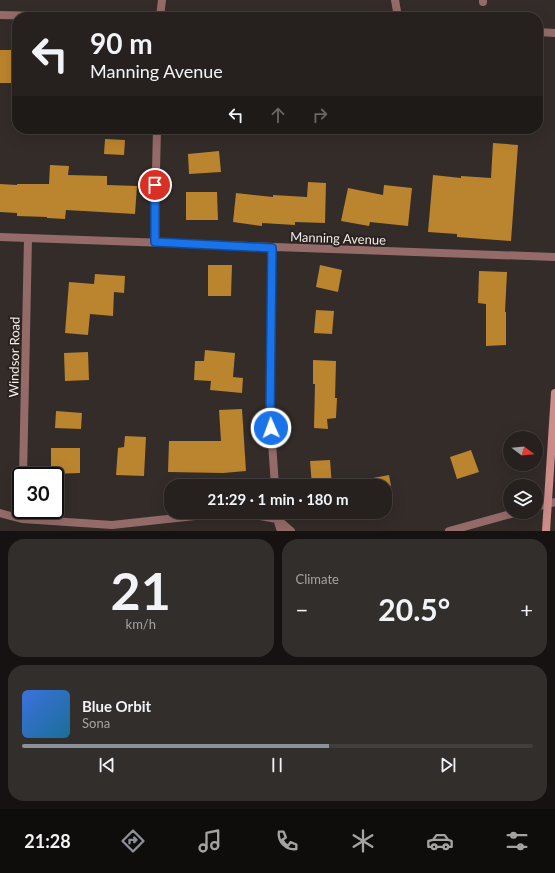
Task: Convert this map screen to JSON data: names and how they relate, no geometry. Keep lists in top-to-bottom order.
{
  "streets": {
    "street": ["Manning Avenue", "Windsor Road"]
  },
  "crossings": [
    ["Manning Avenue", "Windsor Road"]
  ],
  "north": "right",
  "page": {
    "turn": ["90 m", "Manning Avenue"],
    "limit": "30",
    "trip": "21:29 · 1 min · 180 m",
    "tile": [
      ["21", "km/h"],
      "Climate"
    ],
    "heat": ["−", "20.5°", "+"],
    "song": ["Blue Orbit", "Sona"],
    "tabs": "21:28"
  }
}
